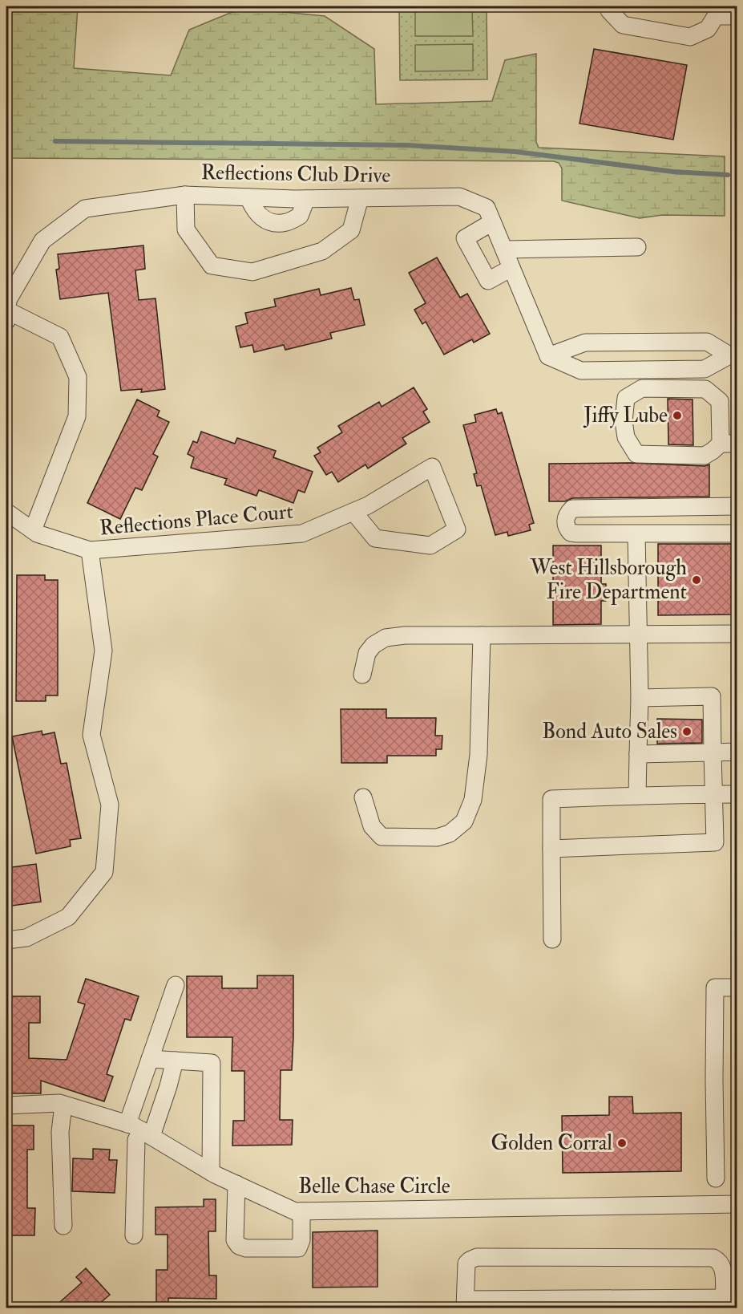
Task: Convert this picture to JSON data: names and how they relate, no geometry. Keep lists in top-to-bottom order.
{
  "streets": {
    "street": ["Reflections Club Drive", "Reflections Place Court", "Belle Chase Circle"]
  },
  "places": [
    "Jiffy Lube",
    "West Hillsborough Fire Department",
    "Bond Auto Sales",
    "Golden Corral"
  ]
}
